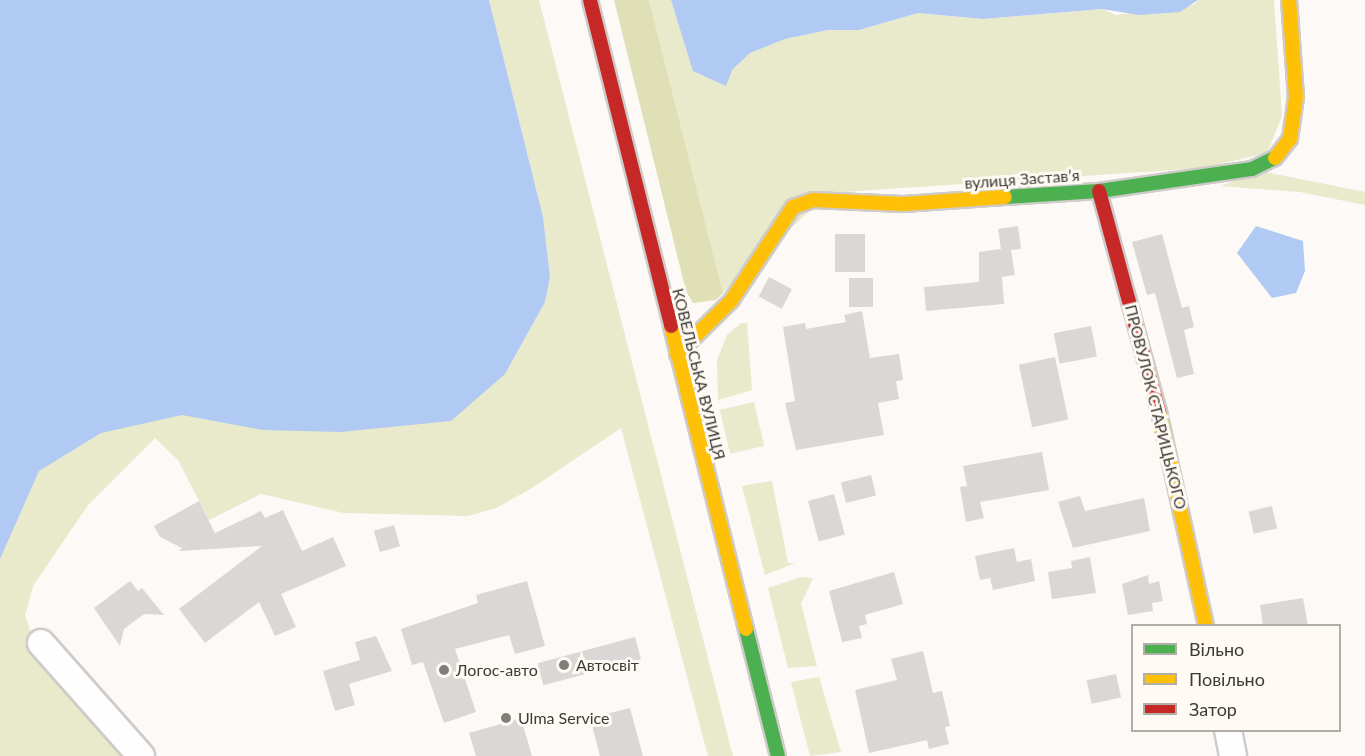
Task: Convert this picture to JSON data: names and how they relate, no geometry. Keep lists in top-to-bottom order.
{
  "streets": {
    "street": ["вулиця Заставʼя", "КОВЕЛЬСЬКА ВУЛИЦЯ", "ПРОВУЛОК СТАРИЦЬКОГО"]
  },
  "crossings": [
    ["вулиця Заставʼя", "КОВЕЛЬСЬКА ВУЛИЦЯ"],
    ["вулиця Заставʼя", "ПРОВУЛОК СТАРИЦЬКОГО"]
  ],
  "places": ["Автосвіт", "Логос-авто", "Ulma Service"],
  "legend": ["Вільно", "Повільно", "Затор"]
}
